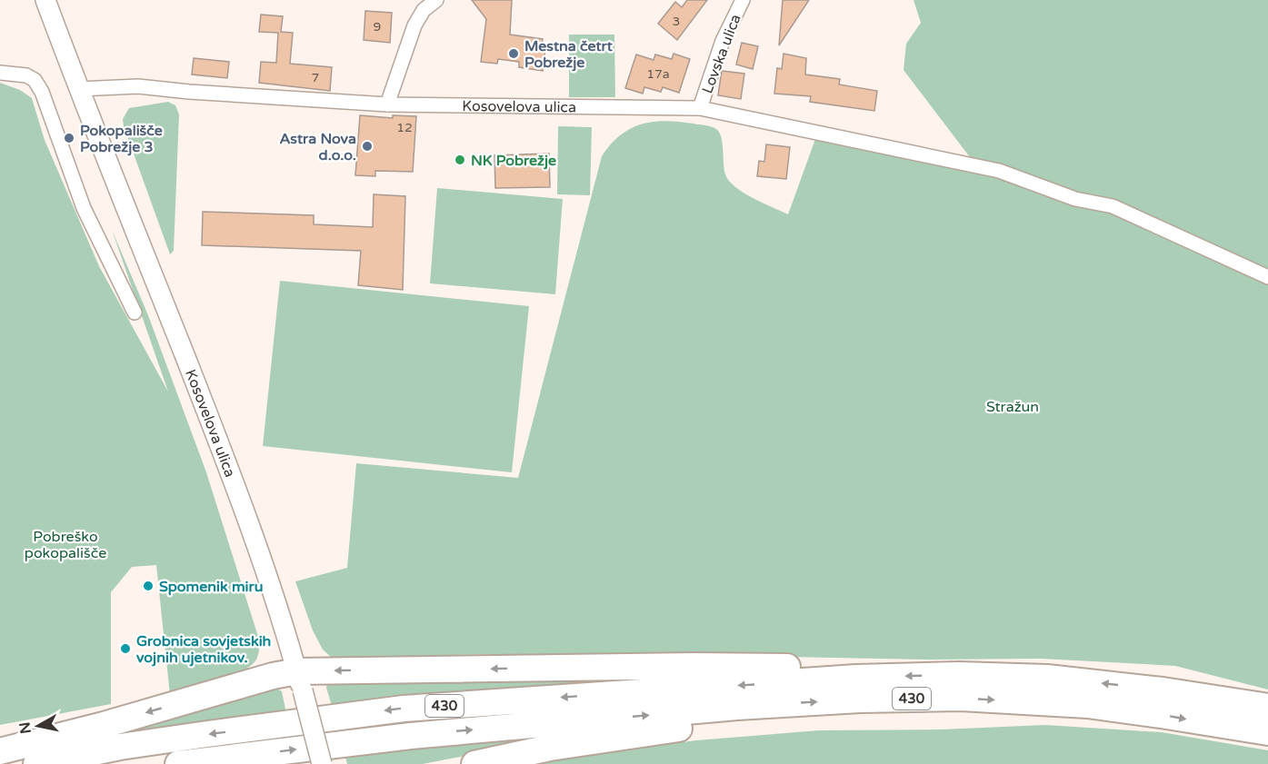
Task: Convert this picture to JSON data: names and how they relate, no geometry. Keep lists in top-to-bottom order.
{
  "streets": {
    "highway": ["430"],
    "street": ["Lovska ulica", "Kosovelova ulica"]
  },
  "crossings": [
    ["Lovska ulica", "Kosovelova ulica"]
  ],
  "parks": ["Stražun", "Pobreško pokopališče"],
  "places": [
    "Mestna četrt Pobrežje",
    "Pokopališče Pobrežje 3",
    "Astra Nova d.o.o.",
    "NK Pobrežje",
    "Spomenik miru",
    "Grobnica sovjetskih vojnih ujetnikov."
  ],
  "house_numbers": [
    "3",
    "9",
    "17a",
    "7",
    "12"
  ],
  "north": "left"
}
